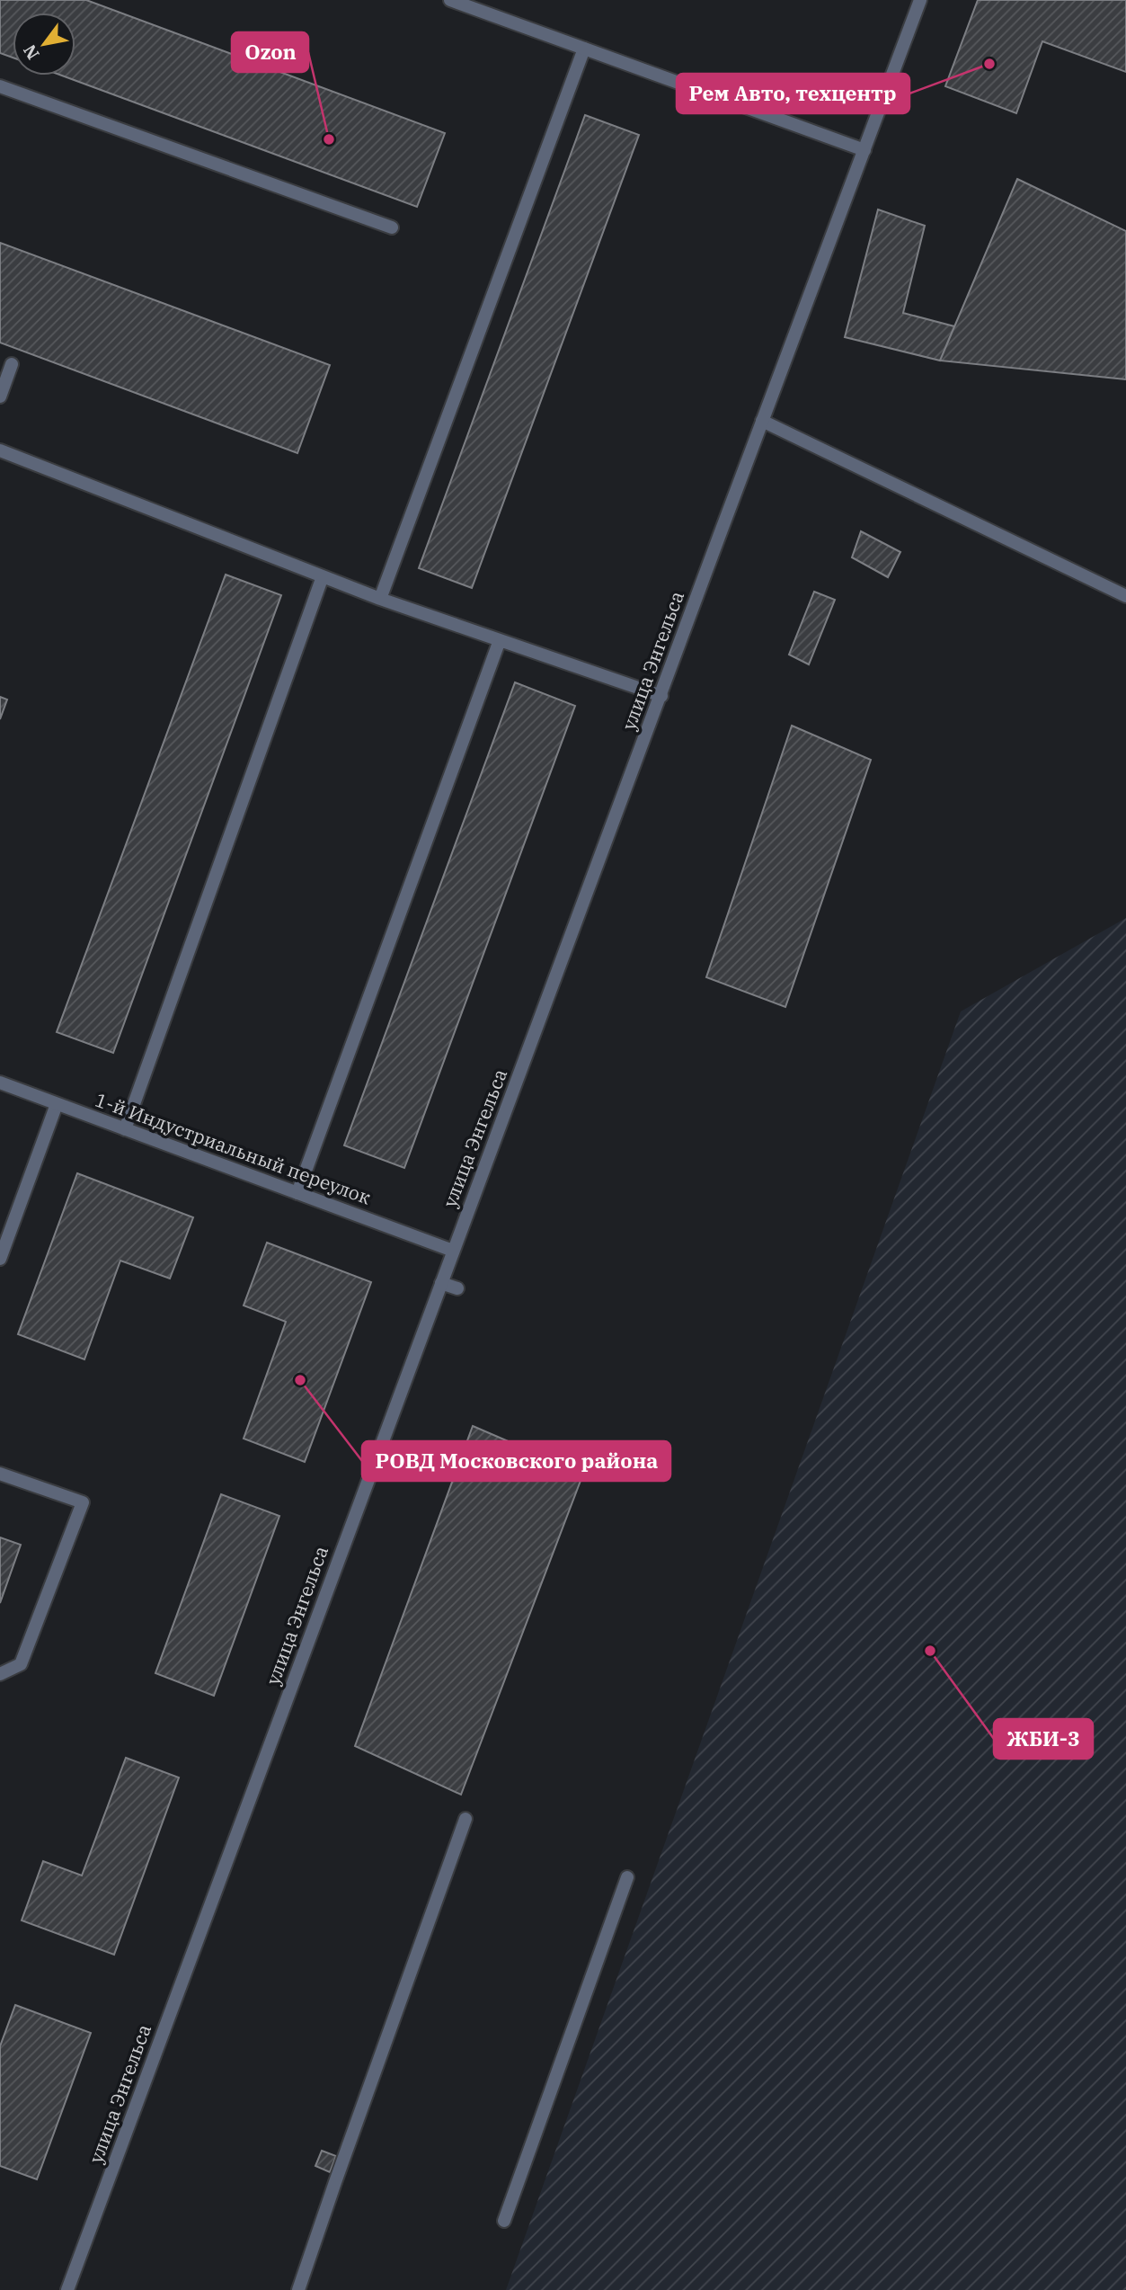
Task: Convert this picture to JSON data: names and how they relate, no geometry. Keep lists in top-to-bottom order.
{
  "streets": {
    "street": ["улица Энгельса", "1-й Индустриальный переулок"]
  },
  "crossings": [
    ["улица Энгельса", "1-й Индустриальный переулок"]
  ],
  "places": [
    "Рем Авто, техцентр",
    "Ozon",
    "РОВД Московского района",
    "ЖБИ-3"
  ],
  "north": "bottom left"
}
